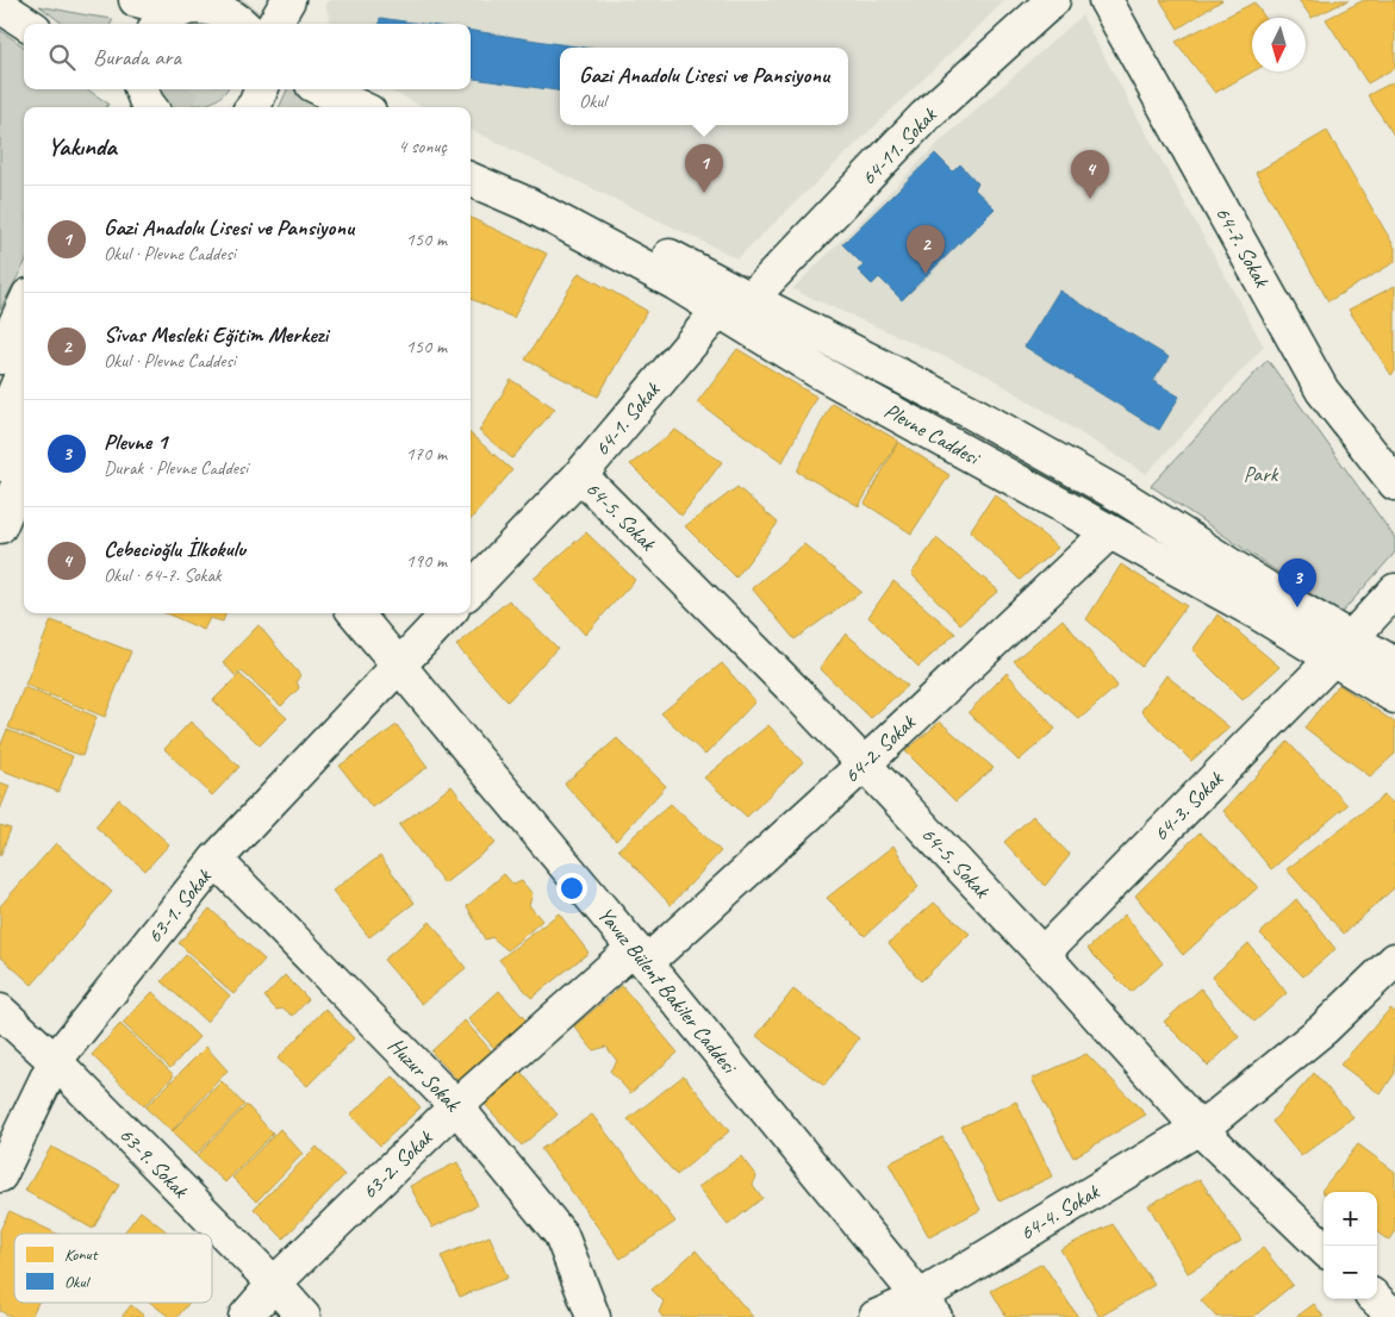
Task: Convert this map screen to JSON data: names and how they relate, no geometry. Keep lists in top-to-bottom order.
{
  "streets": {
    "street": [
      "64-11. Sokak",
      "64-7. Sokak",
      "64-1. Sokak",
      "Plevne Caddesi",
      "64-5. Sokak",
      "64-2. Sokak",
      "64-3. Sokak",
      "63-1. Sokak",
      "Yavuz Bülent Bakiler Caddesi",
      "Huzur Sokak",
      "63-9. Sokak",
      "63-2. Sokak",
      "64-4. Sokak"
    ]
  },
  "crossings": [
    ["64-11. Sokak", "64-1. Sokak"],
    ["64-11. Sokak", "Plevne Caddesi"],
    ["64-1. Sokak", "Plevne Caddesi"],
    ["64-1. Sokak", "64-5. Sokak"],
    ["Plevne Caddesi", "64-2. Sokak"],
    ["Plevne Caddesi", "64-3. Sokak"],
    ["64-5. Sokak", "64-2. Sokak"],
    ["64-5. Sokak", "64-3. Sokak"],
    ["64-5. Sokak", "64-4. Sokak"],
    ["64-2. Sokak", "Yavuz Bülent Bakiler Caddesi"],
    ["64-2. Sokak", "63-2. Sokak"],
    ["63-1. Sokak", "Yavuz Bülent Bakiler Caddesi"],
    ["63-1. Sokak", "Huzur Sokak"],
    ["63-1. Sokak", "63-9. Sokak"],
    ["Yavuz Bülent Bakiler Caddesi", "63-2. Sokak"],
    ["Yavuz Bülent Bakiler Caddesi", "64-4. Sokak"],
    ["Huzur Sokak", "63-2. Sokak"],
    ["63-9. Sokak", "63-2. Sokak"]
  ],
  "parks": ["Park"],
  "legend": ["Konut", "Okul"],
  "north": "bottom",
  "page": {
    "search": "Burada ara",
    "popup": ["Gazi Anadolu Lisesi ve Pansiyonu", "Okul"],
    "heading": ["Yakında", "4 sonuç"],
    "pins": [
      "1",
      "4",
      "2",
      "3"
    ],
    "list": [
      {
        "mark": "1",
        "name": "Gazi Anadolu Lisesi ve Pansiyonu",
        "note": "Okul · Plevne Caddesi",
        "value": "150 m"
      },
      {
        "mark": "2",
        "name": "Sivas Mesleki Eğitim Merkezi",
        "note": "Okul · Plevne Caddesi",
        "value": "150 m"
      },
      {
        "mark": "3",
        "name": "Plevne 1",
        "note": "Durak · Plevne Caddesi",
        "value": "170 m"
      },
      {
        "mark": "4",
        "name": "Cebecioğlu İlkokulu",
        "note": "Okul · 64-7. Sokak",
        "value": "190 m"
      }
    ],
    "map_buttons": ["+", "−"]
  }
}
